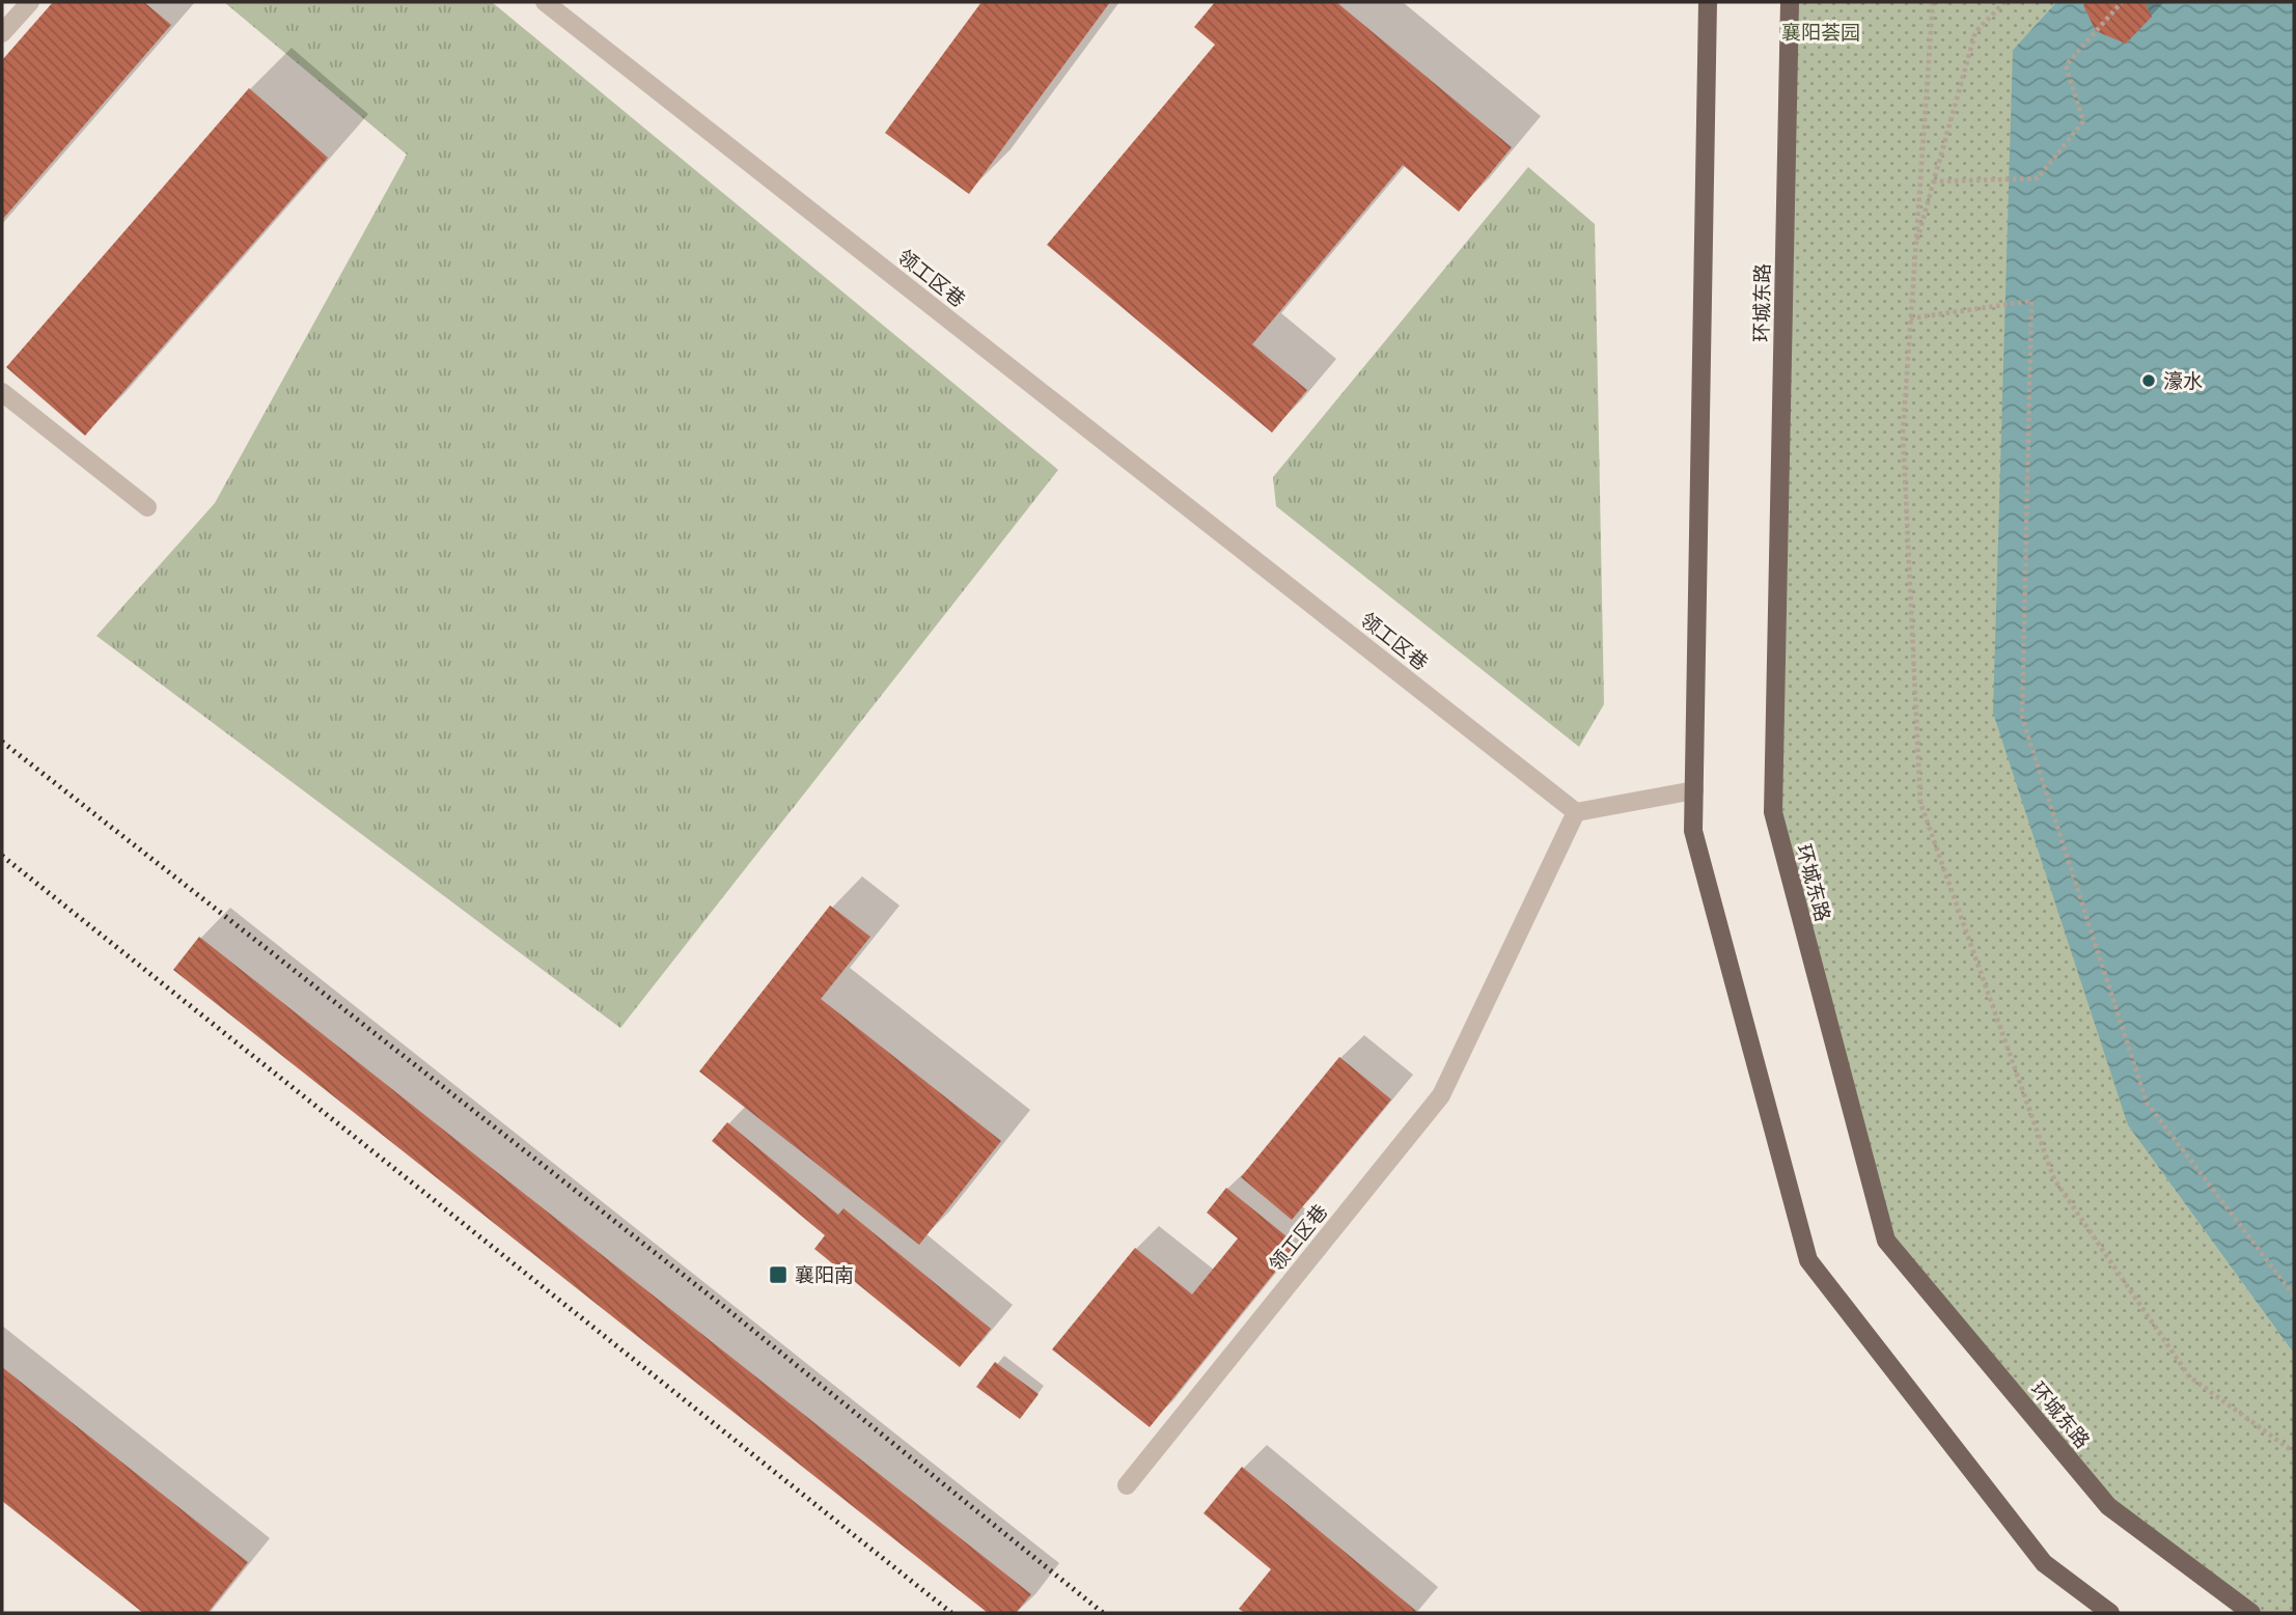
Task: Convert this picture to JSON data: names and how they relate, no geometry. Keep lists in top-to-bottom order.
{
  "streets": {
    "main road": ["环城东路"],
    "street": ["领工区巷"]
  },
  "parks": ["襄阳荟园"],
  "places": {
    "other": ["濠水"],
    "transit": ["襄阳南"]
  }
}
